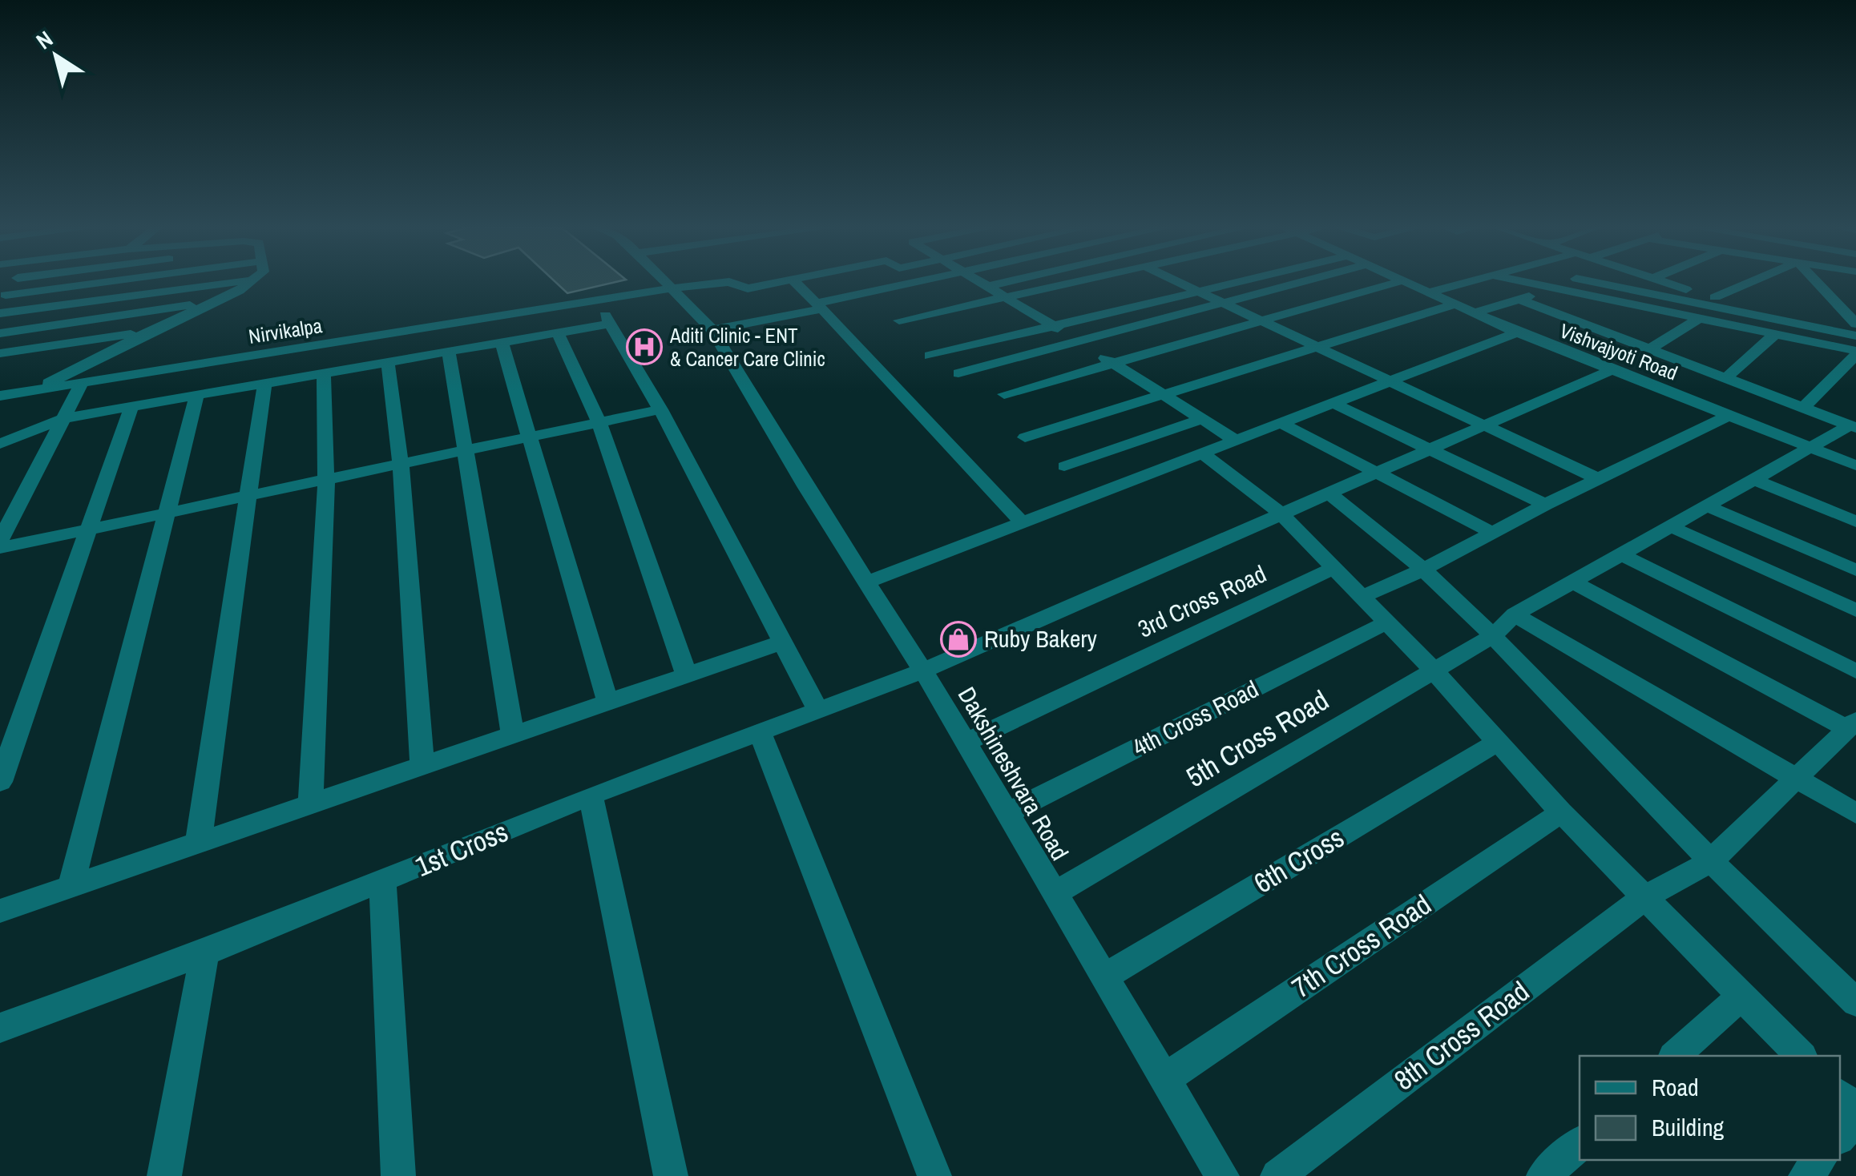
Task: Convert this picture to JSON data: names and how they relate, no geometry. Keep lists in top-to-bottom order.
{
  "streets": {
    "street": [
      "Nirvikalpa",
      "Vishvajyoti Road",
      "3rd Cross Road",
      "4th Cross Road",
      "5th Cross Road",
      "Dakshineshvara Road",
      "1st Cross",
      "6th Cross",
      "7th Cross Road",
      "8th Cross Road"
    ]
  },
  "crossings": [
    ["Nirvikalpa", "Dakshineshvara Road"],
    ["Vishvajyoti Road", "5th Cross Road"],
    ["Vishvajyoti Road", "1st Cross"],
    ["3rd Cross Road", "Dakshineshvara Road"],
    ["4th Cross Road", "Dakshineshvara Road"],
    ["5th Cross Road", "Dakshineshvara Road"],
    ["Dakshineshvara Road", "1st Cross"],
    ["Dakshineshvara Road", "6th Cross"],
    ["Dakshineshvara Road", "7th Cross Road"]
  ],
  "places": {
    "hospital": ["Aditi Clinic - ENT & Cancer Care Clinic"],
    "shop": ["Ruby Bakery"]
  },
  "legend": ["Road", "Building"],
  "north": "top left"
}
